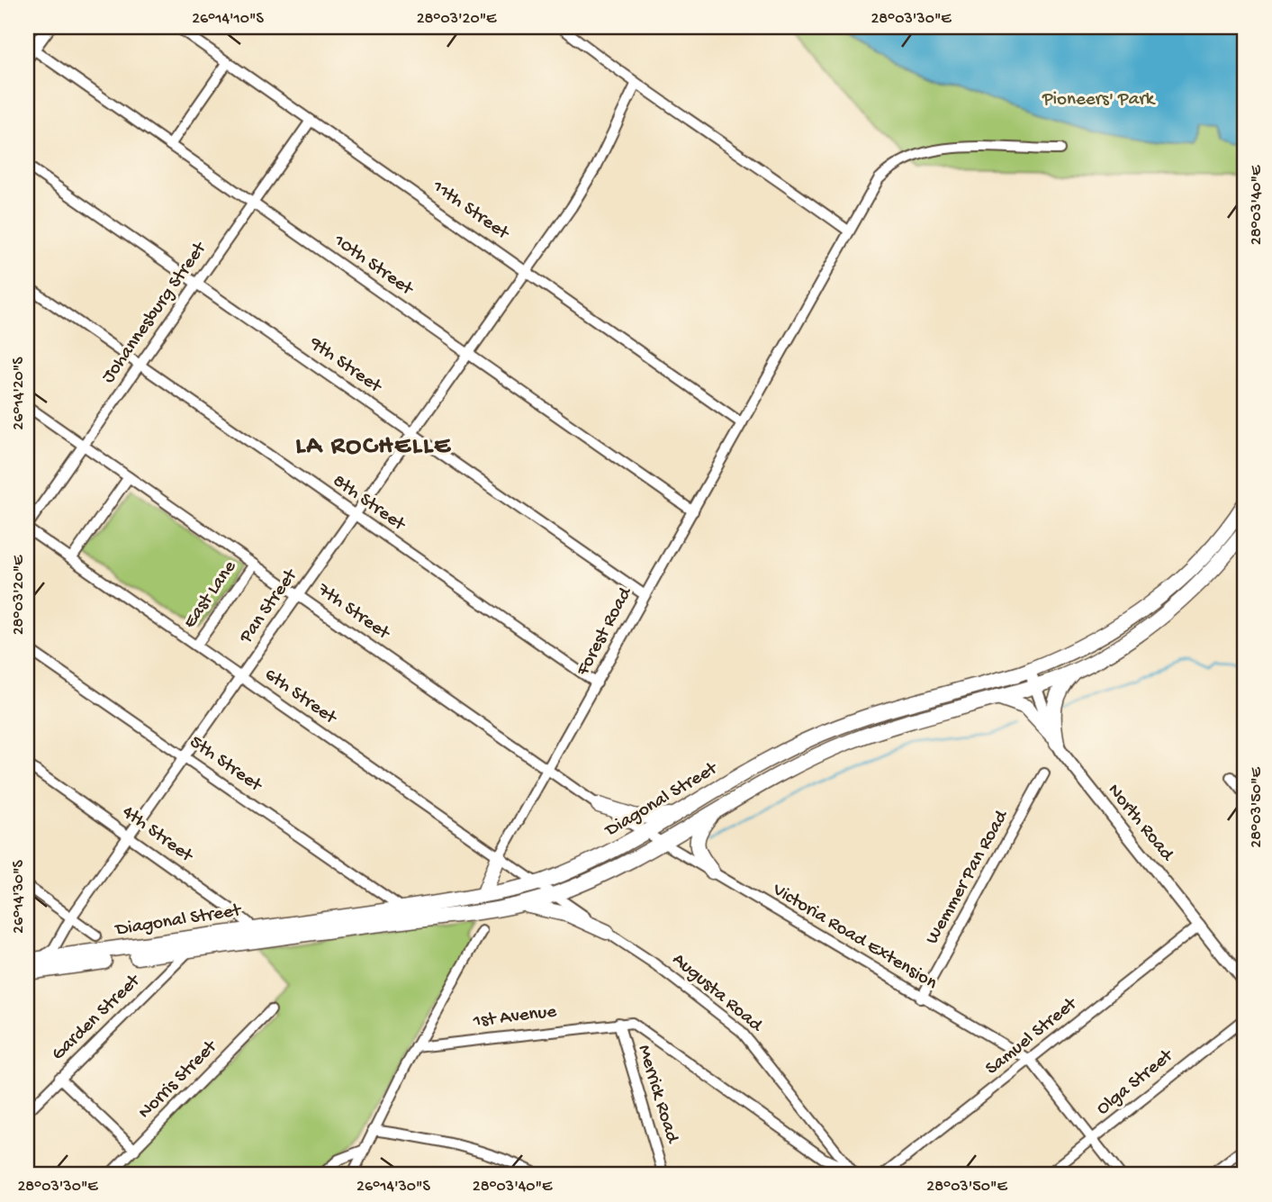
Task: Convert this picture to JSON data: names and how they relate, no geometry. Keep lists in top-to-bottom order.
{
  "streets": {
    "main road": ["Diagonal Street"],
    "street": [
      "11th Street",
      "10th Street",
      "Johannesburg Street",
      "9th Street",
      "8th Street",
      "East Lane",
      "Pan Street",
      "7th Street",
      "Forest Road",
      "6th Street",
      "5th Street",
      "North Road",
      "4th Street",
      "Wemmer Pan Road",
      "Victoria Road Extension",
      "Augusta Road",
      "1st Avenue",
      "Garden Street",
      "Samuel Street",
      "Norris Street",
      "Olga Street",
      "Merrick Road"
    ]
  },
  "crossings": [
    ["11th Street", "Johannesburg Street"],
    ["11th Street", "Pan Street"],
    ["11th Street", "Forest Road"],
    ["10th Street", "Johannesburg Street"],
    ["10th Street", "Pan Street"],
    ["10th Street", "Forest Road"],
    ["Johannesburg Street", "9th Street"],
    ["Johannesburg Street", "8th Street"],
    ["Johannesburg Street", "7th Street"],
    ["Johannesburg Street", "6th Street"],
    ["9th Street", "Pan Street"],
    ["9th Street", "Forest Road"],
    ["8th Street", "Pan Street"],
    ["8th Street", "Forest Road"],
    ["East Lane", "7th Street"],
    ["East Lane", "6th Street"],
    ["Pan Street", "7th Street"],
    ["Pan Street", "6th Street"],
    ["Pan Street", "5th Street"],
    ["Pan Street", "Diagonal Street"],
    ["Pan Street", "4th Street"],
    ["7th Street", "Forest Road"],
    ["7th Street", "Diagonal Street"],
    ["7th Street", "Victoria Road Extension"],
    ["Forest Road", "6th Street"],
    ["6th Street", "Diagonal Street"],
    ["6th Street", "Augusta Road"],
    ["5th Street", "Diagonal Street"],
    ["Diagonal Street", "North Road"],
    ["Diagonal Street", "4th Street"],
    ["Diagonal Street", "Victoria Road Extension"],
    ["Diagonal Street", "Augusta Road"],
    ["Diagonal Street", "Garden Street"],
    ["North Road", "Samuel Street"],
    ["Wemmer Pan Road", "Victoria Road Extension"],
    ["Victoria Road Extension", "Samuel Street"],
    ["1st Avenue", "Merrick Road"]
  ],
  "districts": ["LA ROCHELLE"],
  "parks": ["Pioneers' Park"],
  "coordinates": [
    "26°14'10\"S",
    "28°03'20\"E",
    "28°03'30\"E",
    "28°03'40\"E",
    "26°14'20\"S",
    "28°03'50\"E",
    "26°14'30\"S"
  ]
}
